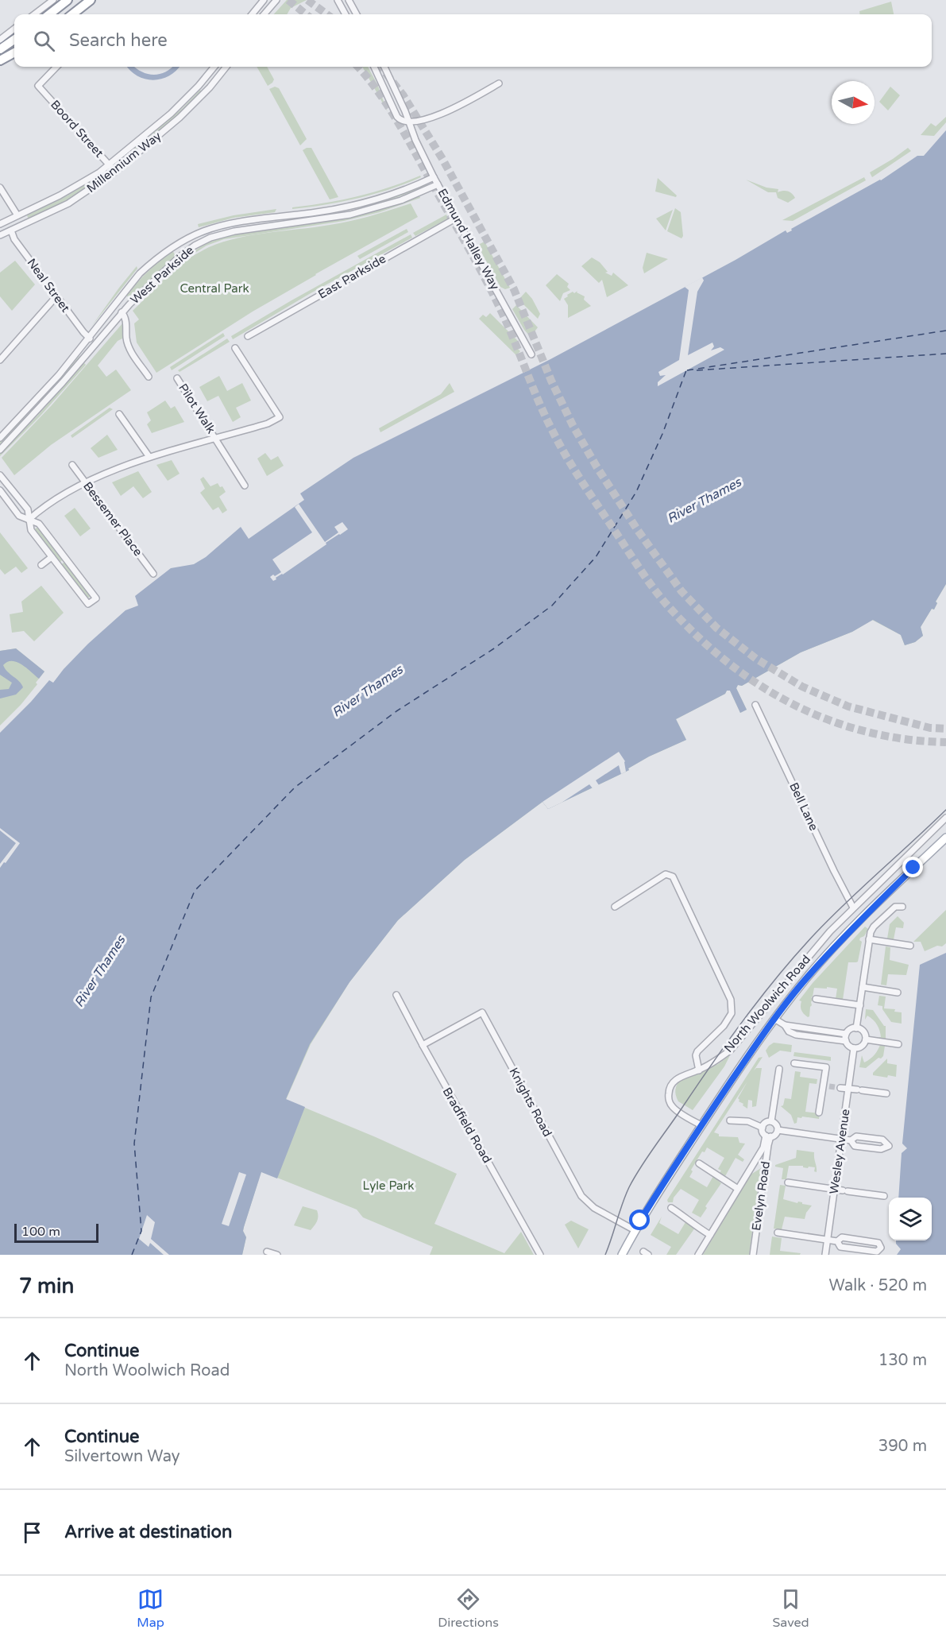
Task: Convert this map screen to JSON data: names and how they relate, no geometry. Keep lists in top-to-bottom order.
{
  "streets": {
    "street": [
      "Boord Street",
      "Millennium Way",
      "Edmund Halley Way",
      "West Parkside",
      "East Parkside",
      "Neal Street",
      "Pilot Walk",
      "Bessemer Place",
      "Bell Lane",
      "North Woolwich Road",
      "Knights Road",
      "Bradfield Road",
      "Wesley Avenue",
      "Evelyn Road"
    ]
  },
  "crossings": [
    ["Boord Street", "Millennium Way"],
    ["Millennium Way", "Neal Street"],
    ["Edmund Halley Way", "West Parkside"],
    ["Edmund Halley Way", "East Parkside"],
    ["West Parkside", "Neal Street"],
    ["Bell Lane", "North Woolwich Road"],
    ["Knights Road", "Bradfield Road"]
  ],
  "water": ["River Thames"],
  "parks": ["Central Park", "Lyle Park"],
  "scale_bar": "100 m",
  "north": "right",
  "page": {
    "search": "Search here",
    "scale": "100 m",
    "heading": ["7 min", "Walk · 520 m"],
    "list": [
      ["Continue", "North Woolwich Road", "130 m"],
      ["Continue", "Silvertown Way", "390 m"],
      "Arrive at destination"
    ],
    "nav": ["Map", "Directions", "Saved"]
  }
}
